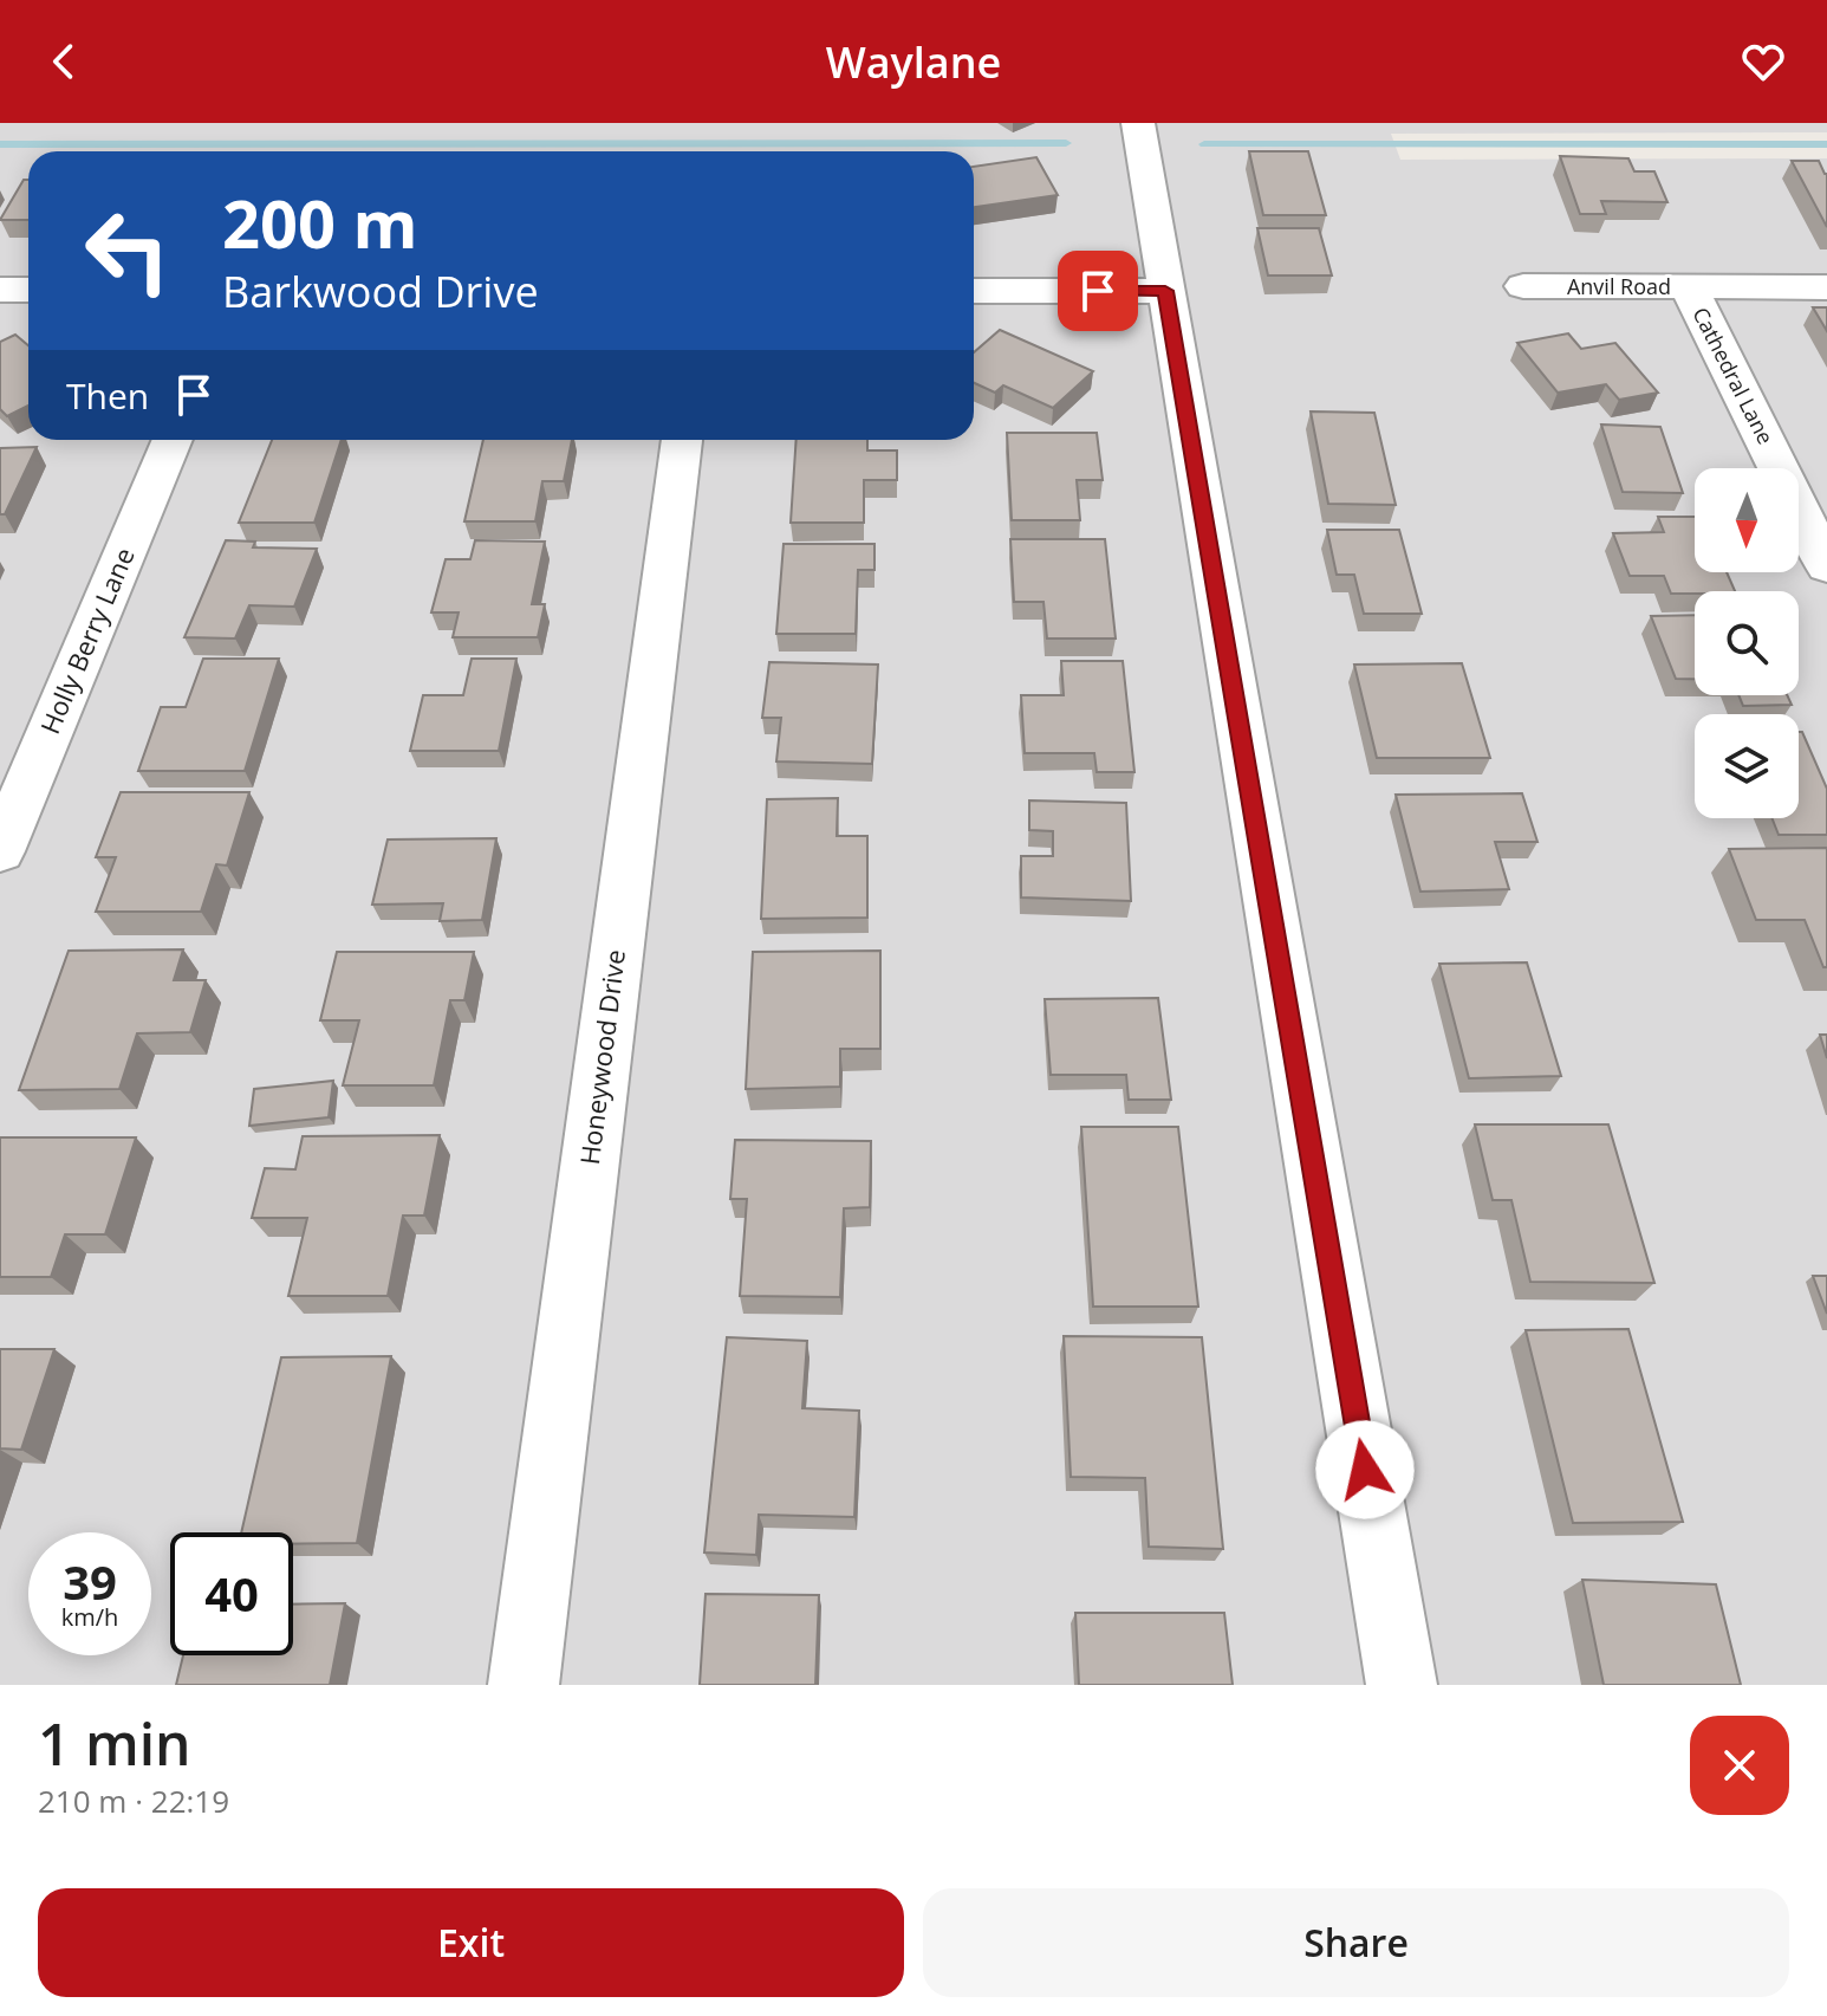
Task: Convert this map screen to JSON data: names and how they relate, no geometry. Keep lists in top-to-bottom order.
{
  "streets": {
    "street": [
      "Anvil Road",
      "Cathedral Lane",
      "Holly Berry Lane",
      "Honeywood Drive"
    ]
  },
  "crossings": [
    ["Anvil Road", "Cathedral Lane"]
  ],
  "north": "bottom",
  "page": {
    "header": "Waylane",
    "turn": ["200 m", "Barkwood Drive"],
    "then": "Then",
    "speed": "39 km/h",
    "limit": "40",
    "heading": ["1 min", "210 m · 22:19"],
    "buttons": ["Exit", "Share"]
  }
}
